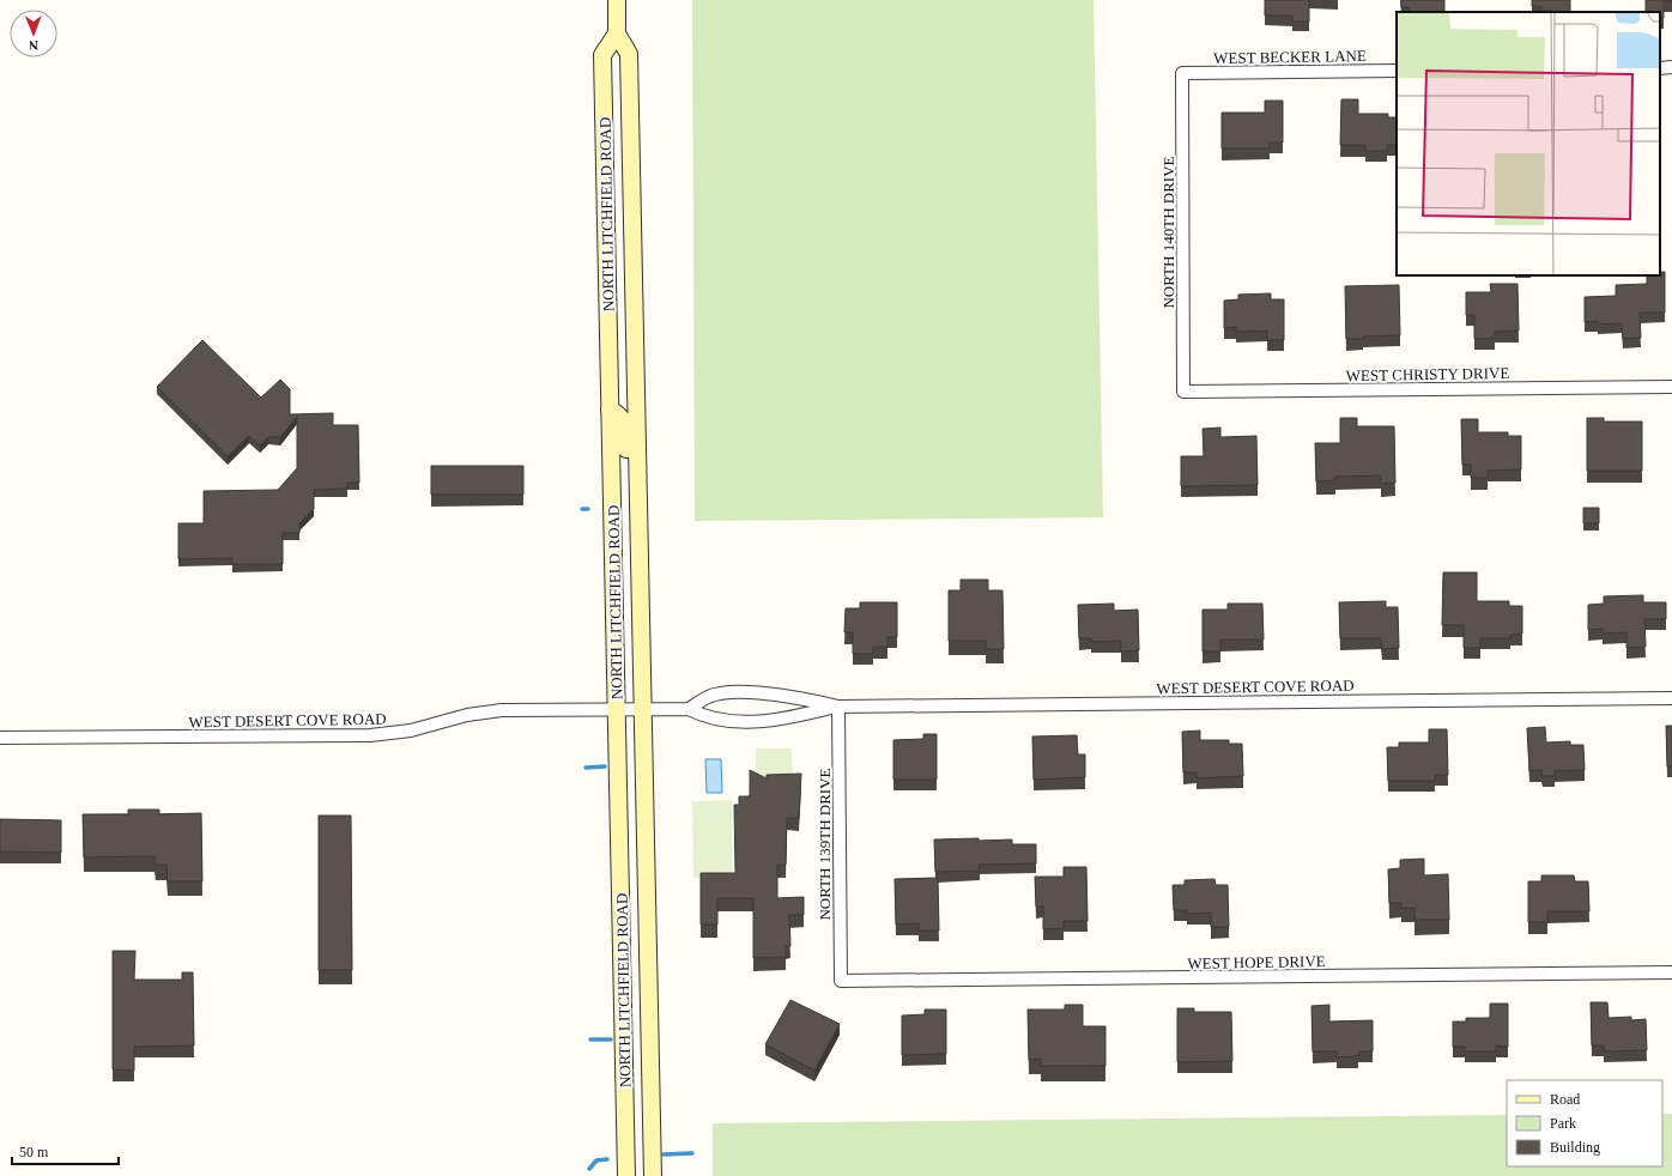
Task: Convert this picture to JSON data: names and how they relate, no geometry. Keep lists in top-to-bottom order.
{
  "streets": {
    "main road": ["NORTH LITCHFIELD ROAD"],
    "street": [
      "WEST BECKER LANE",
      "NORTH 140TH DRIVE",
      "WEST CHRISTY DRIVE",
      "WEST DESERT COVE ROAD",
      "NORTH 139TH DRIVE",
      "WEST HOPE DRIVE"
    ]
  },
  "crossings": [
    ["WEST BECKER LANE", "NORTH 140TH DRIVE"],
    ["NORTH LITCHFIELD ROAD", "WEST DESERT COVE ROAD"],
    ["NORTH 140TH DRIVE", "WEST CHRISTY DRIVE"],
    ["WEST DESERT COVE ROAD", "NORTH 139TH DRIVE"],
    ["NORTH 139TH DRIVE", "WEST HOPE DRIVE"]
  ],
  "legend": ["Road", "Park", "Building"],
  "scale_bar": "50 m",
  "north": "bottom"
}
